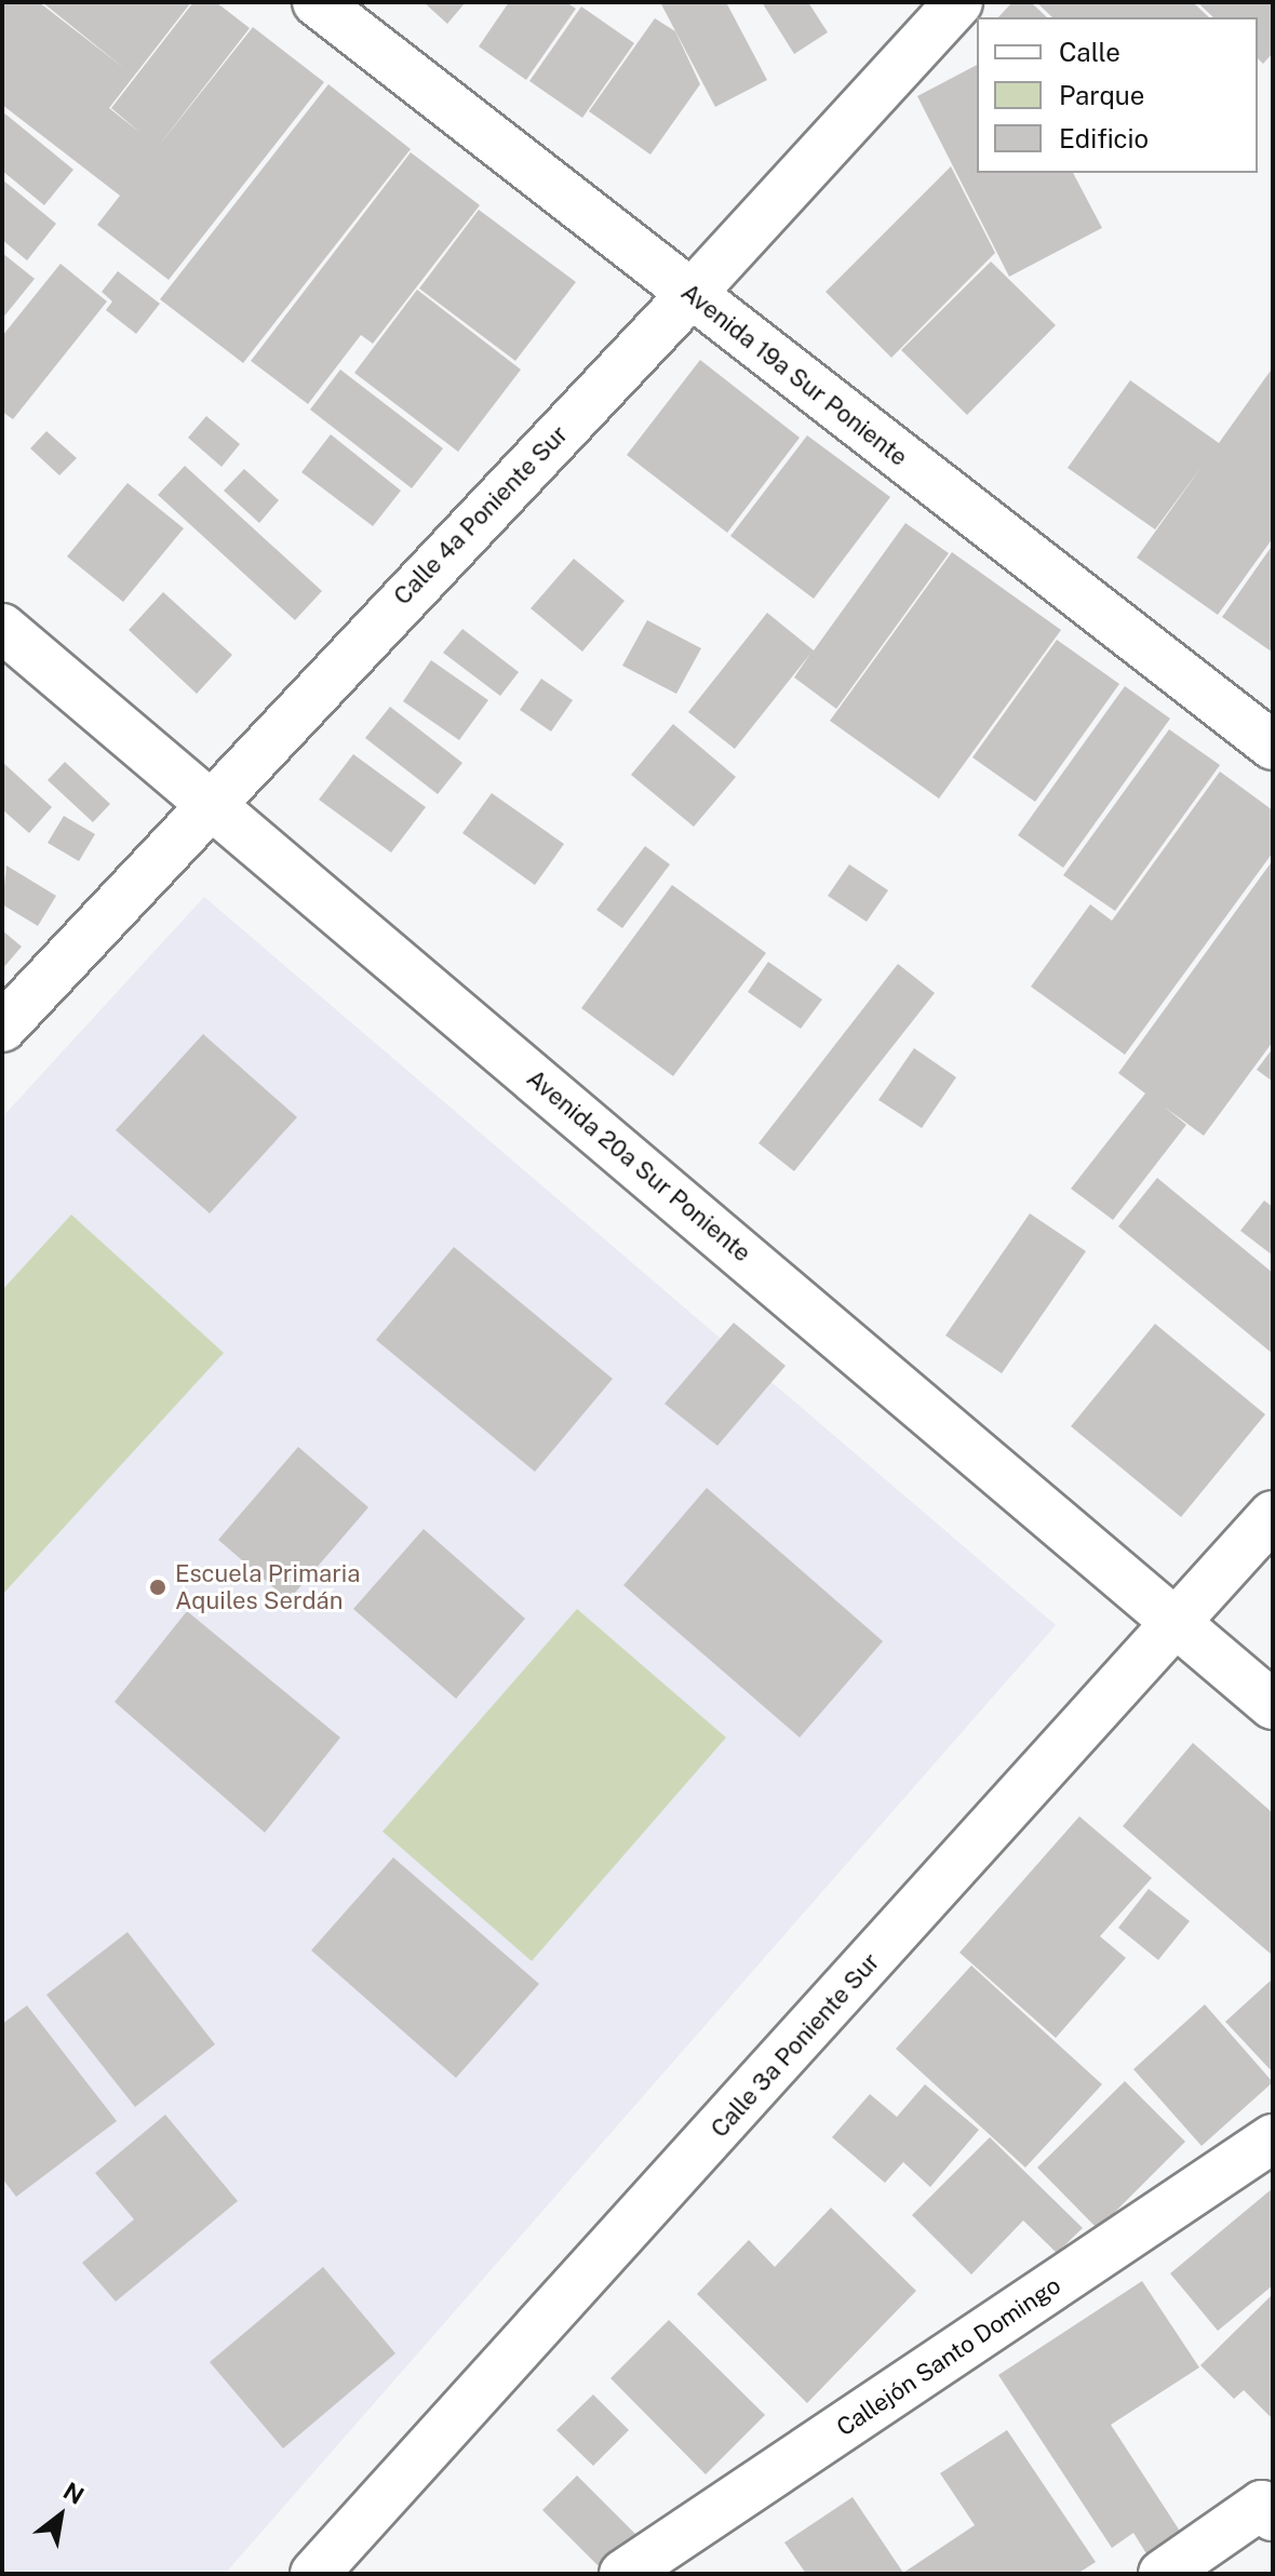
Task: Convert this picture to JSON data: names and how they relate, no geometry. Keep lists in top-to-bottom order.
{
  "streets": {
    "street": [
      "Avenida 19a Sur Poniente",
      "Calle 4a Poniente Sur",
      "Avenida 20a Sur Poniente",
      "Calle 3a Poniente Sur",
      "Callejón Santo Domingo"
    ]
  },
  "crossings": [
    ["Avenida 19a Sur Poniente", "Calle 4a Poniente Sur"],
    ["Calle 4a Poniente Sur", "Avenida 20a Sur Poniente"],
    ["Avenida 20a Sur Poniente", "Calle 3a Poniente Sur"]
  ],
  "places": ["Escuela Primaria Aquiles Serdán"],
  "legend": ["Calle", "Parque", "Edificio"],
  "north": "top right"
}
